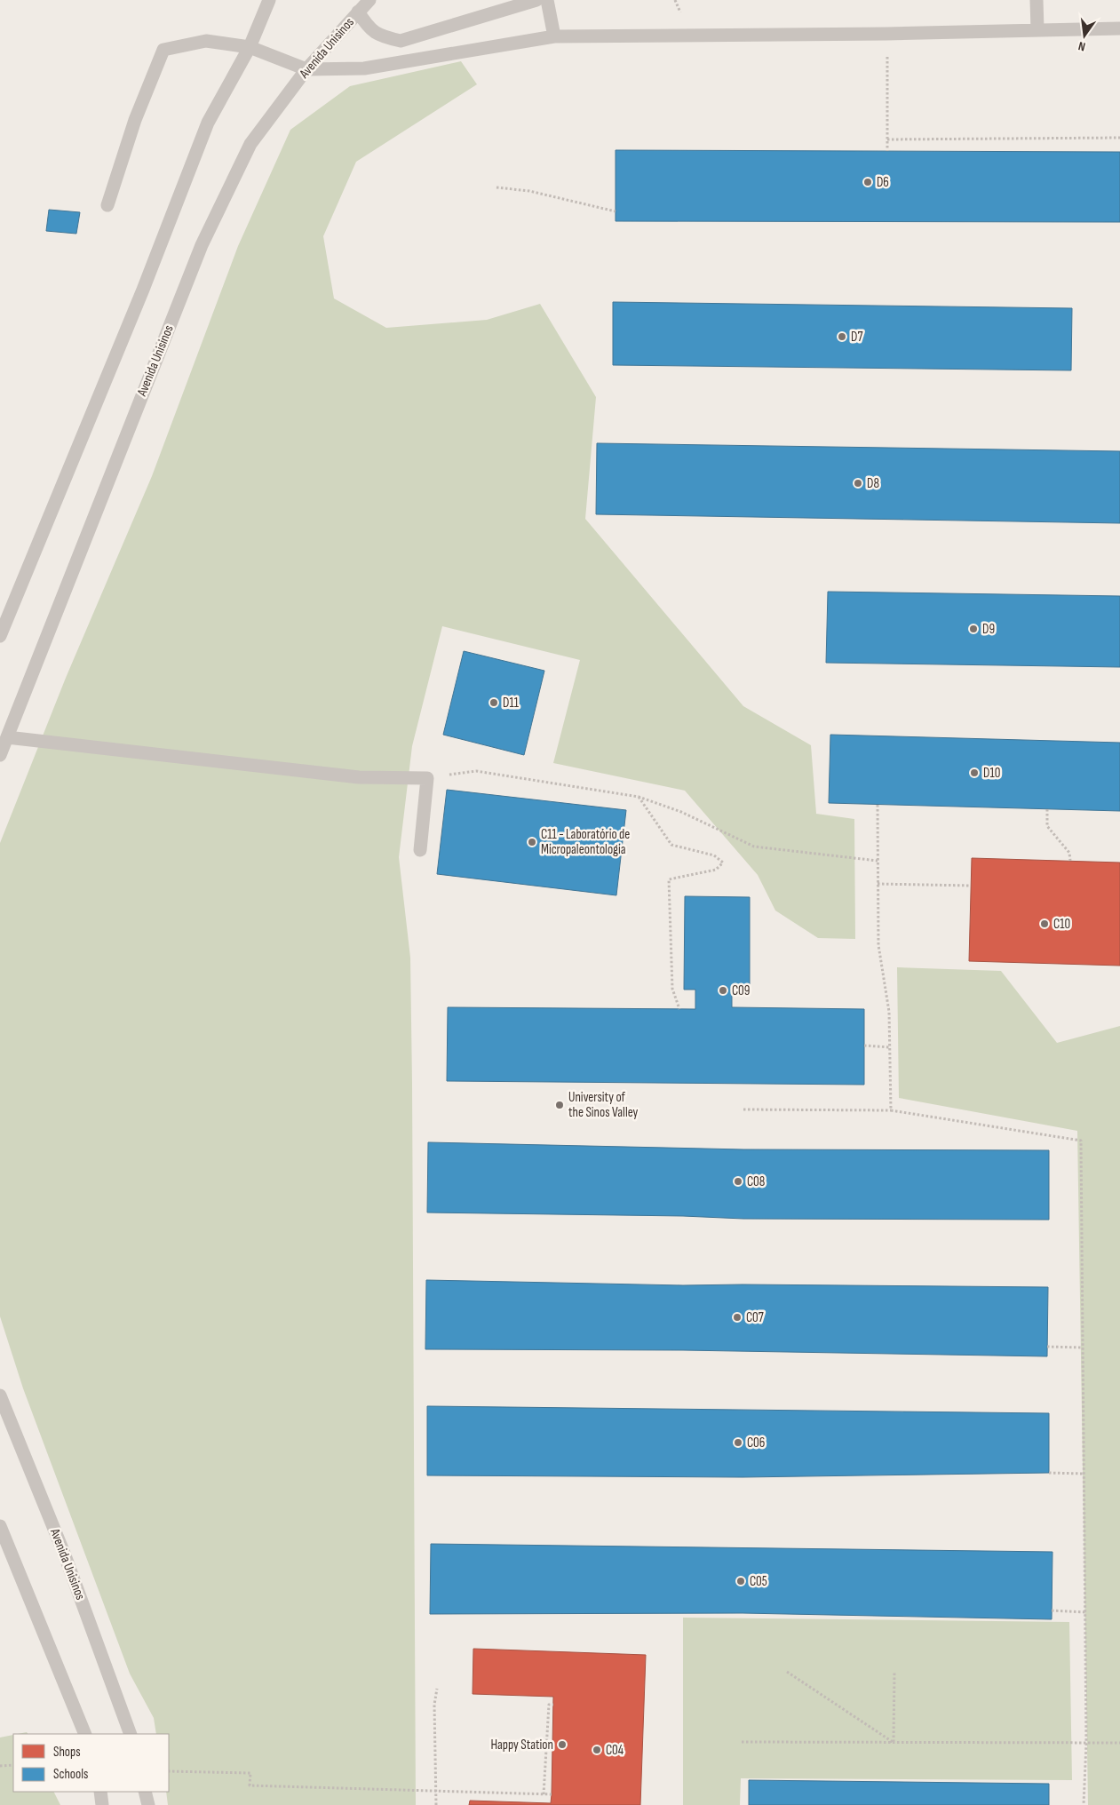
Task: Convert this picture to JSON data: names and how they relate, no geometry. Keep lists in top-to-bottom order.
{
  "streets": {
    "lane": ["Avenida Unisinos"]
  },
  "places": [
    "D6",
    "D7",
    "D8",
    "D9",
    "D11",
    "D10",
    "C11 - Laboratório de Micropaleontologia",
    "C10",
    "C09",
    "University of the Sinos Valley",
    "C08",
    "C07",
    "C06",
    "C05",
    "Happy Station",
    "C04"
  ],
  "legend": ["Shops", "Schools"],
  "north": "bottom"
}
